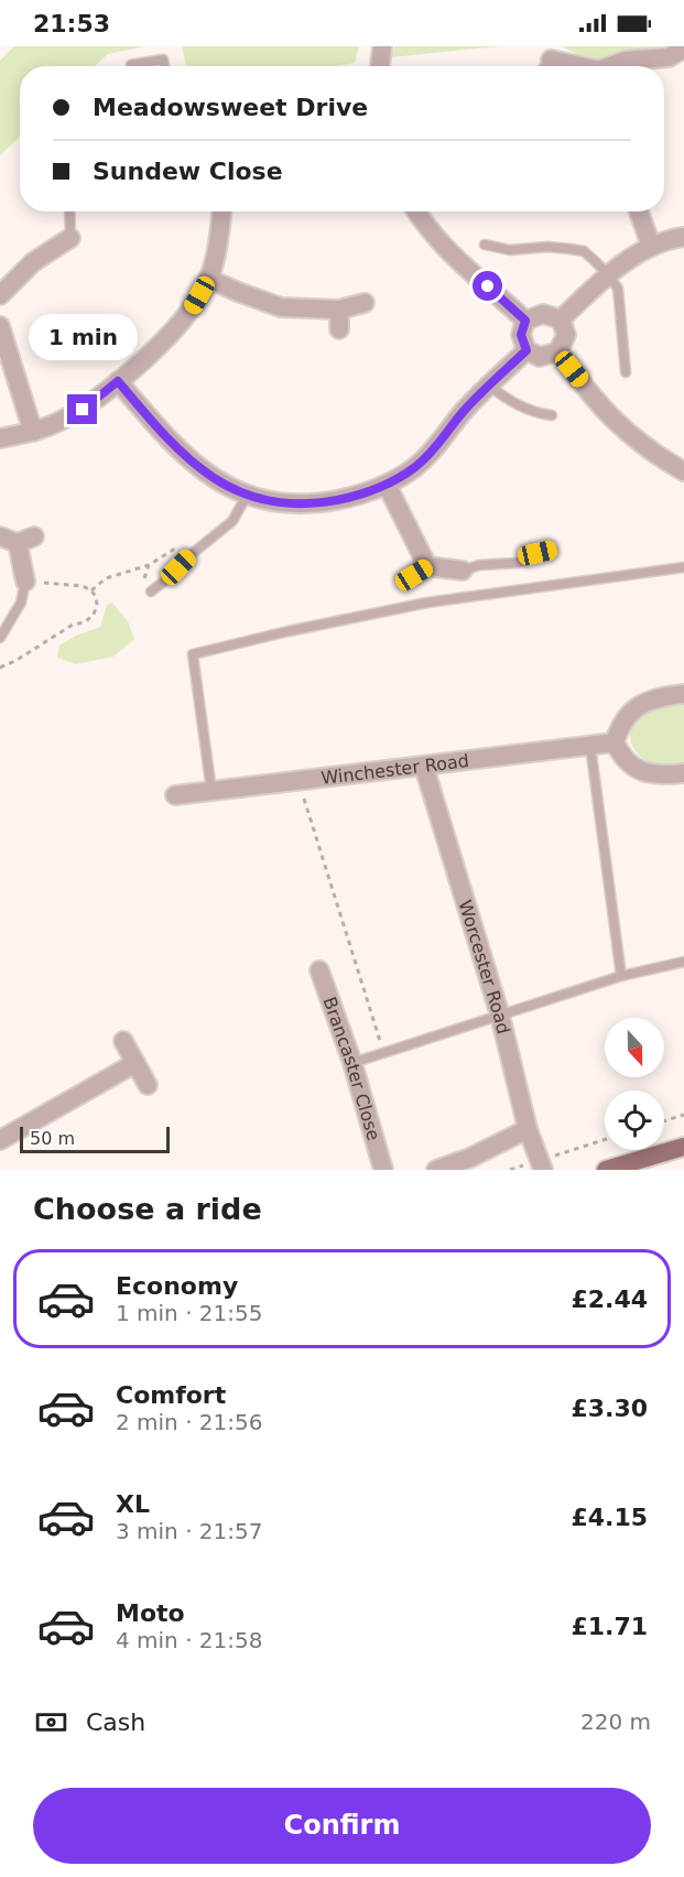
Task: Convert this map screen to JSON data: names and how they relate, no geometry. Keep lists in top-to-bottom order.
{
  "streets": {
    "street": ["Winchester Road", "Worcester Road", "Brancaster Close"]
  },
  "crossings": [
    ["Winchester Road", "Worcester Road"]
  ],
  "scale_bar": "50 m",
  "north": "bottom",
  "page": {
    "status": "21:53",
    "banner": ["Meadowsweet Drive", "Sundew Close"],
    "bubble": "1 min",
    "scale": "50 m",
    "heading": "Choose a ride",
    "list": [
      {
        "name": "Economy",
        "note": "1 min · 21:55",
        "value": "£2.44"
      },
      {
        "name": "Comfort",
        "note": "2 min · 21:56",
        "value": "£3.30"
      },
      {
        "name": "XL",
        "note": "3 min · 21:57",
        "value": "£4.15"
      },
      {
        "name": "Moto",
        "note": "4 min · 21:58",
        "value": "£1.71"
      }
    ],
    "pay": ["Cash", "220 m"],
    "buttons": "Confirm"
  }
}
